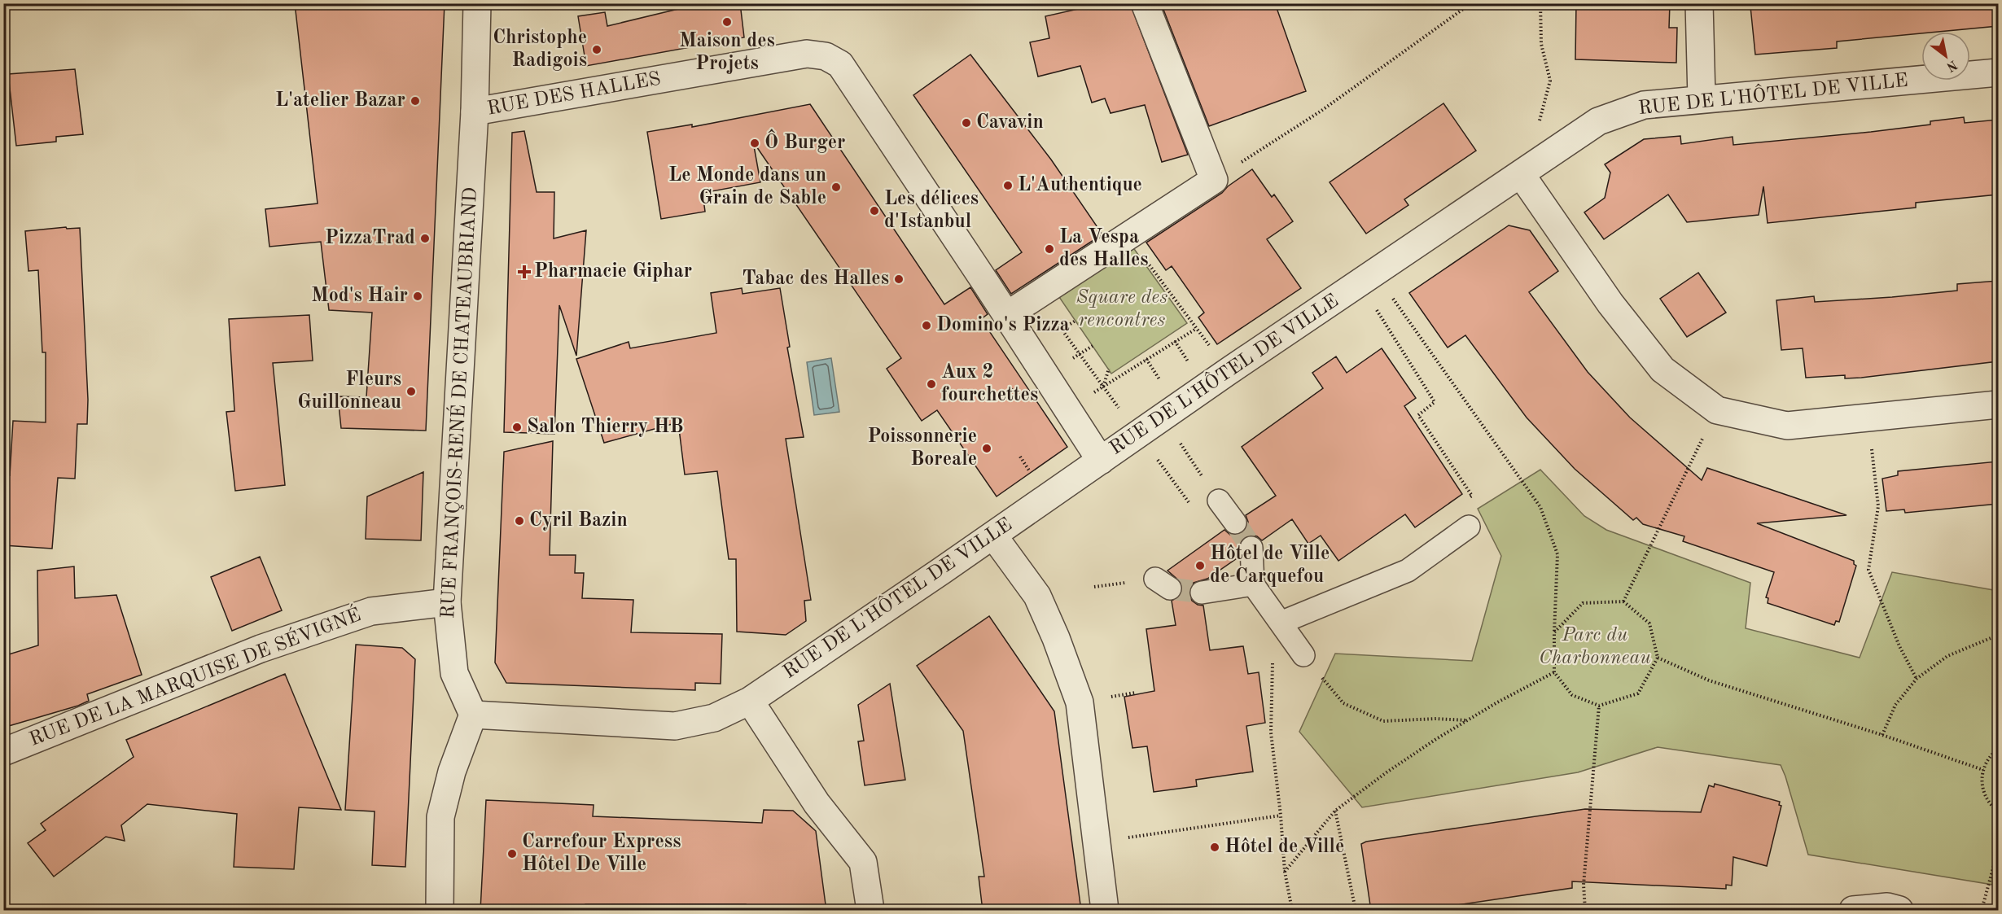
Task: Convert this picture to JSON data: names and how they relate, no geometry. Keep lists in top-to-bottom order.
{
  "streets": {
    "street": [
      "RUE DES HALLES",
      "RUE DE L'HÔTEL DE VILLE",
      "RUE FRANÇOIS-RENÉ DE CHATEAUBRIAND",
      "RUE DE LA MARQUISE DE SÉVIGNÉ"
    ]
  },
  "crossings": [
    ["RUE DES HALLES", "RUE DE L'HÔTEL DE VILLE"],
    ["RUE DES HALLES", "RUE FRANÇOIS-RENÉ DE CHATEAUBRIAND"],
    ["RUE DE L'HÔTEL DE VILLE", "RUE FRANÇOIS-RENÉ DE CHATEAUBRIAND"],
    ["RUE FRANÇOIS-RENÉ DE CHATEAUBRIAND", "RUE DE LA MARQUISE DE SÉVIGNÉ"]
  ],
  "parks": ["Square des rencontres", "Parc du Charbonneau"],
  "places": {
    "other": [
      "Maison des Projets",
      "Christophe Radigois",
      "L'atelier Bazar",
      "Cavavin",
      "Ô Burger",
      "L'Authentique",
      "Le Monde dans un Grain de Sable",
      "Les délices d'Istanbul",
      "PizzaTrad",
      "La Vespa des Halles",
      "Tabac des Halles",
      "Mod's Hair",
      "Domino's Pizza",
      "Aux 2 fourchettes",
      "Fleurs Guillonneau",
      "Salon Thierry HB",
      "Poissonnerie Boreale",
      "Cyril Bazin",
      "Hôtel de Ville de Carquefou",
      "Hôtel de Ville",
      "Carrefour Express Hôtel De Ville"
    ],
    "health": ["Pharmacie Giphar"]
  },
  "north": "bottom right"
}
